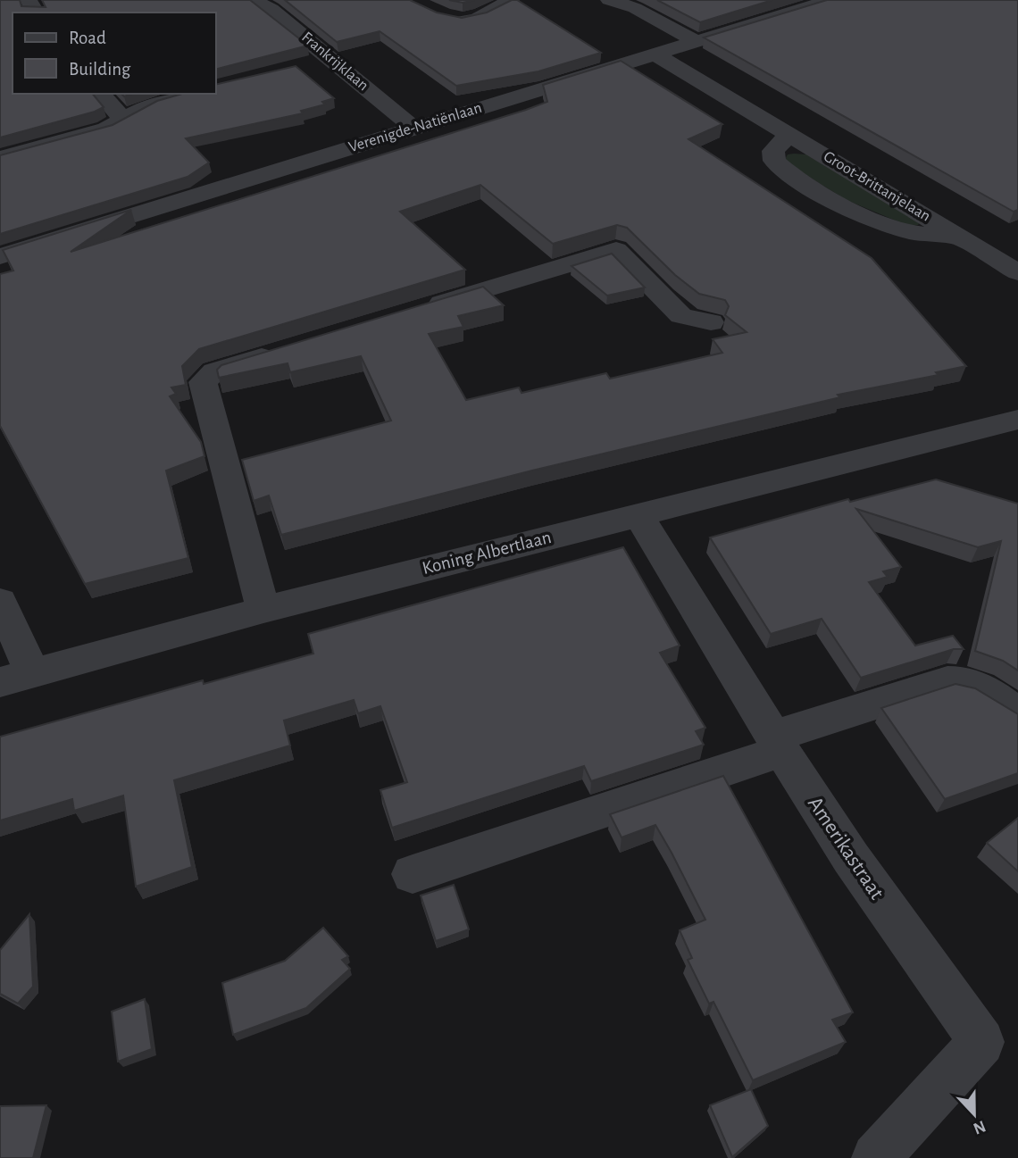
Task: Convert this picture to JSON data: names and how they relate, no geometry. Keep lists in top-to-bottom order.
{
  "streets": {
    "street": [
      "Frankrijklaan",
      "Verenigde-Natiënlaan",
      "Groot-Brittanjelaan",
      "Koning Albertlaan",
      "Amerikastraat"
    ]
  },
  "crossings": [
    ["Frankrijklaan", "Verenigde-Natiënlaan"],
    ["Verenigde-Natiënlaan", "Groot-Brittanjelaan"],
    ["Koning Albertlaan", "Amerikastraat"]
  ],
  "legend": ["Road", "Building"],
  "north": "bottom"
}
